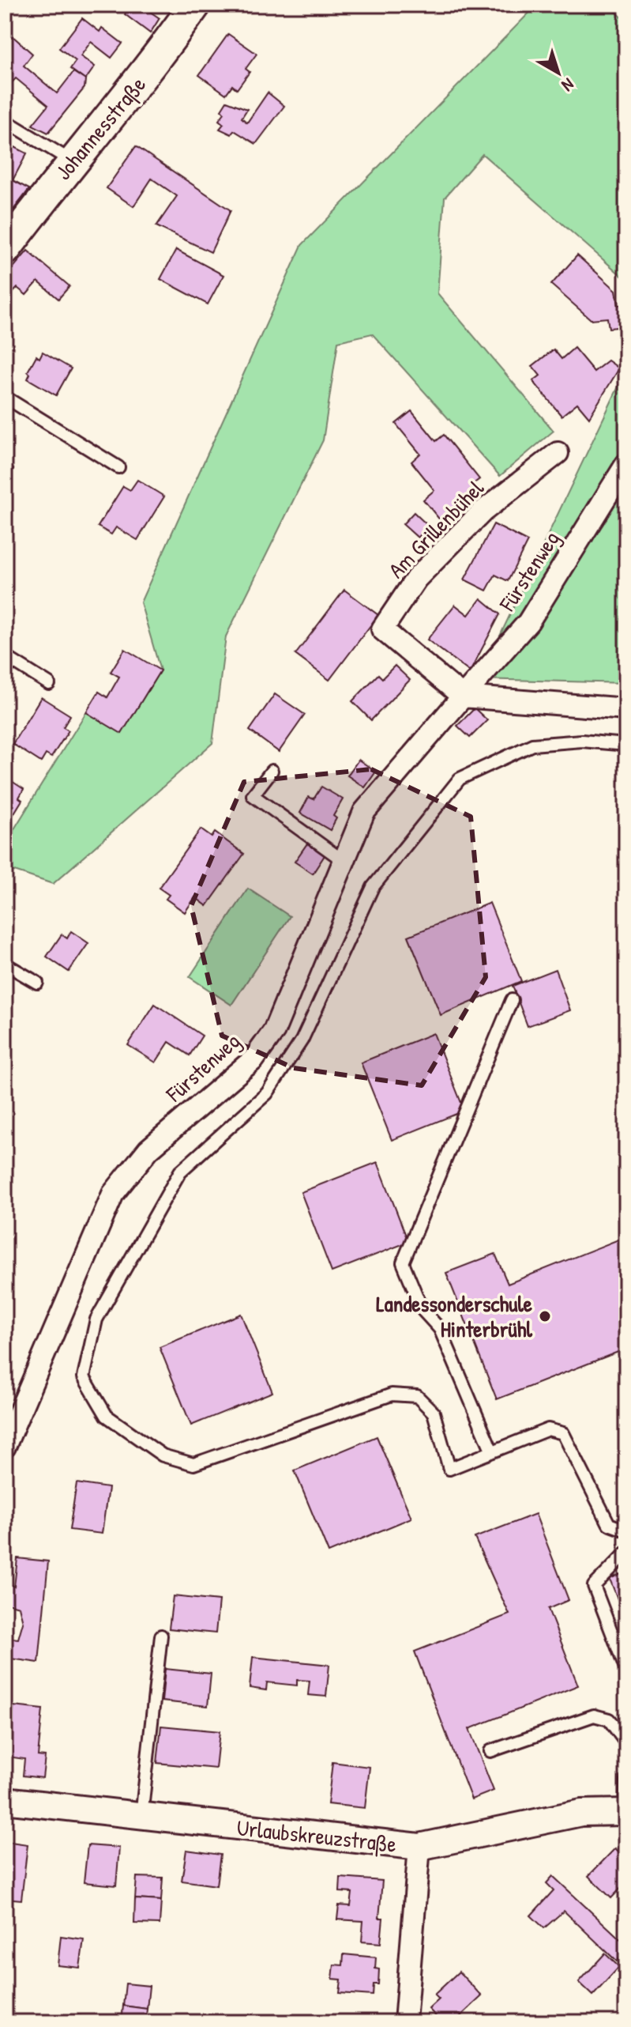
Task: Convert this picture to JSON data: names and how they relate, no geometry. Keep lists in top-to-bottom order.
{
  "streets": {
    "main road": ["Johannesstraße"],
    "street": ["Am Grillenbühel", "Fürstenweg", "Urlaubskreuzstraße"]
  },
  "crossings": [
    ["Am Grillenbühel", "Fürstenweg"]
  ],
  "places": ["Landessonderschule Hinterbrühl"],
  "north": "bottom right"
}
